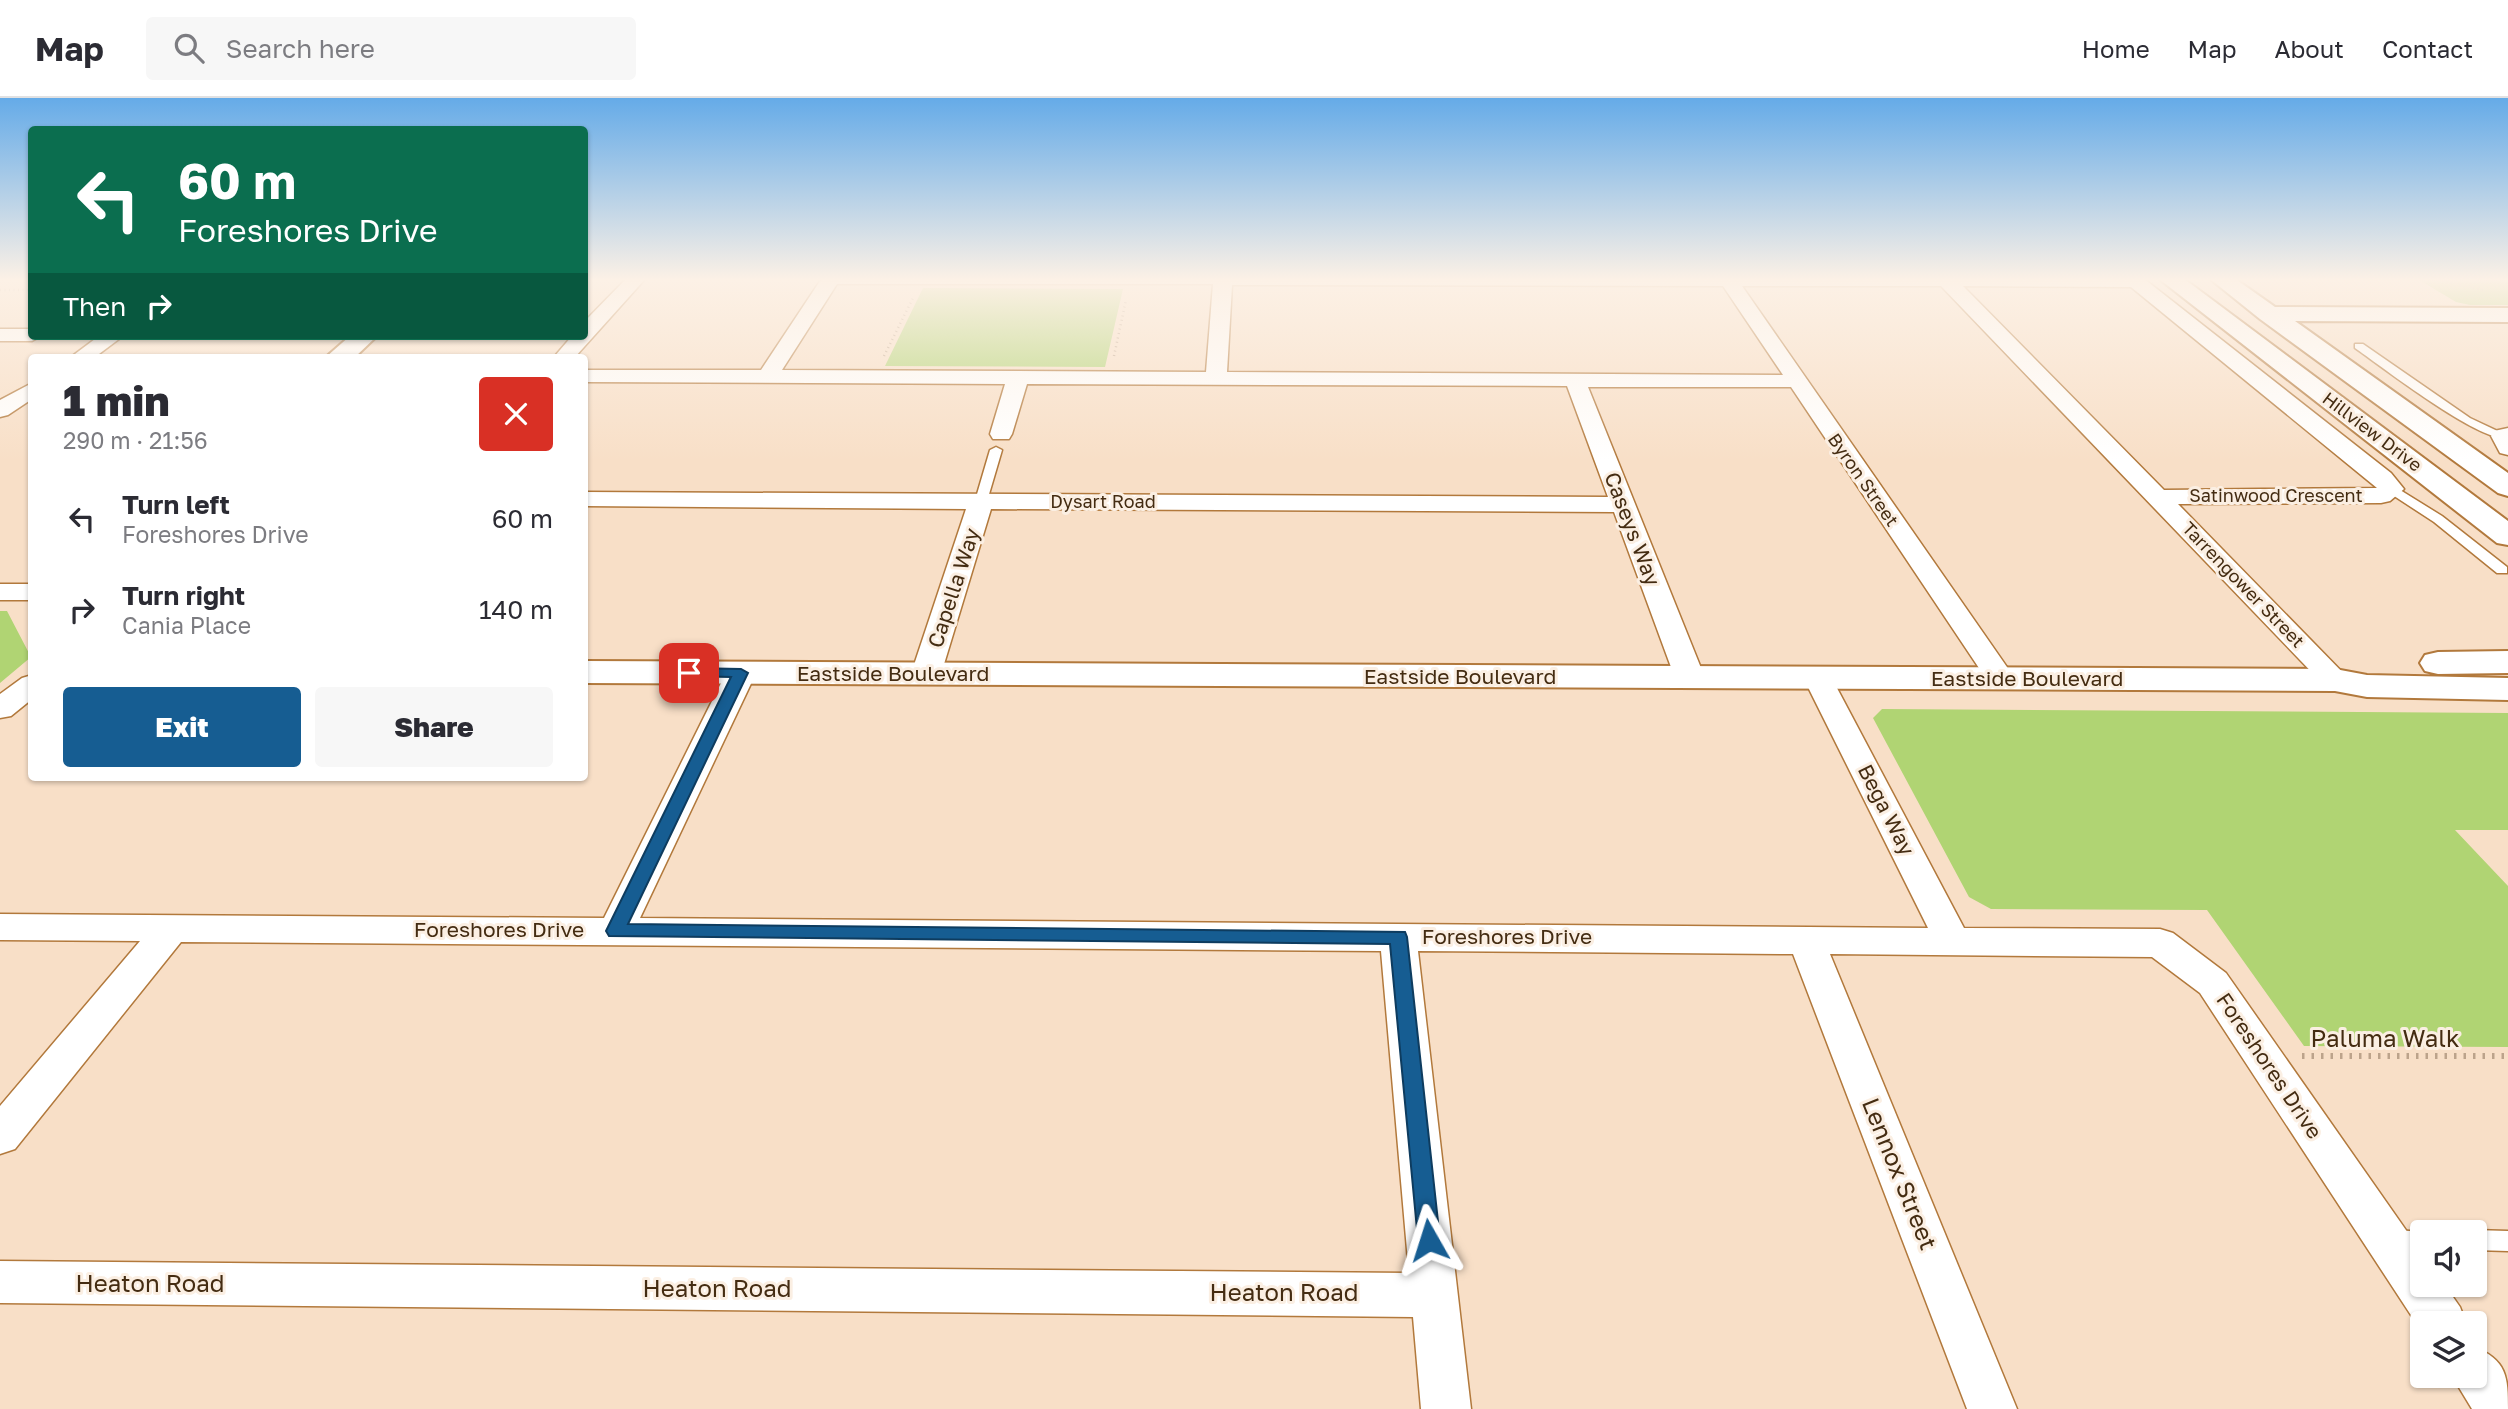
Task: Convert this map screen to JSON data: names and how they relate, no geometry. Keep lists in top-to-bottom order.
{
  "streets": {
    "street": [
      "Hillview Drive",
      "Byron Street",
      "Satinwood Crescent",
      "Dysart Road",
      "Caseys Way",
      "Tarrengower Street",
      "Capella Way",
      "Eastside Boulevard",
      "Bega Way",
      "Foreshores Drive",
      "Lennox Street",
      "Heaton Road"
    ],
    "path": ["Paluma Walk"]
  },
  "crossings": [
    ["Byron Street", "Eastside Boulevard"],
    ["Satinwood Crescent", "Tarrengower Street"],
    ["Dysart Road", "Caseys Way"],
    ["Dysart Road", "Capella Way"],
    ["Caseys Way", "Eastside Boulevard"],
    ["Tarrengower Street", "Eastside Boulevard"],
    ["Capella Way", "Eastside Boulevard"],
    ["Eastside Boulevard", "Bega Way"],
    ["Bega Way", "Foreshores Drive"],
    ["Foreshores Drive", "Paluma Walk"],
    ["Foreshores Drive", "Lennox Street"]
  ],
  "page": {
    "header": "Map",
    "search": "Search here",
    "nav": [
      "Home",
      "Map",
      "About",
      "Contact"
    ],
    "turn": ["60 m", "Foreshores Drive"],
    "then": "Then",
    "heading": ["1 min", "290 m · 21:56"],
    "list": [
      {
        "name": "Turn left",
        "note": "Foreshores Drive",
        "value": "60 m"
      },
      {
        "name": "Turn right",
        "note": "Cania Place",
        "value": "140 m"
      }
    ],
    "buttons": ["Exit", "Share"]
  }
}
